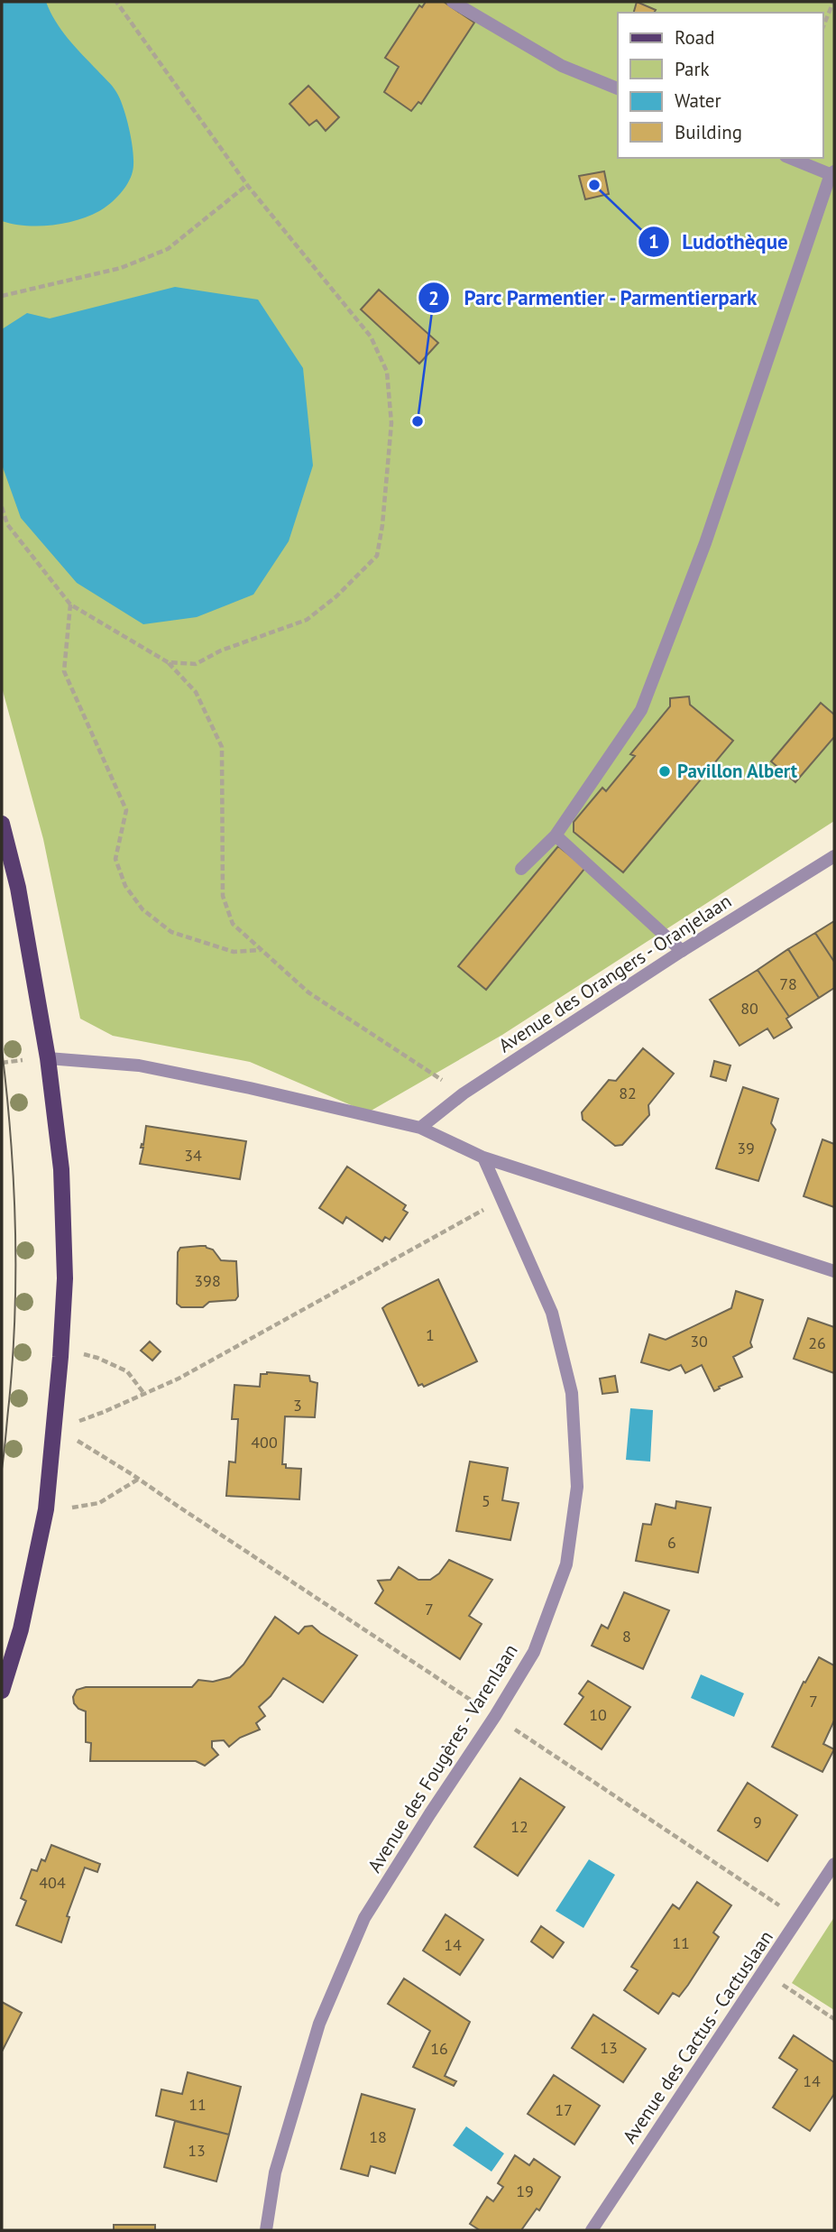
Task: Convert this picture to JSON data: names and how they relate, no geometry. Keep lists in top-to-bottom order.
{
  "streets": {
    "street": ["Avenue des Orangers - Oranjelaan", "Avenue des Fougères - Varenlaan", "Avenue des Cactus - Cactuslaan"]
  },
  "places": ["Ludothèque", "Parc Parmentier - Parmentierpark", "Pavillon Albert"],
  "house_numbers": [
    "78",
    "80",
    "82",
    "39",
    "34",
    "398",
    "1",
    "30",
    "26",
    "3",
    "400",
    "5",
    "6",
    "7",
    "8",
    "7",
    "10",
    "9",
    "12",
    "404",
    "11",
    "14",
    "13",
    "16",
    "14",
    "11",
    "17",
    "18",
    "13",
    "19"
  ],
  "legend": [
    "Road",
    "Park",
    "Water",
    "Building"
  ]
}
